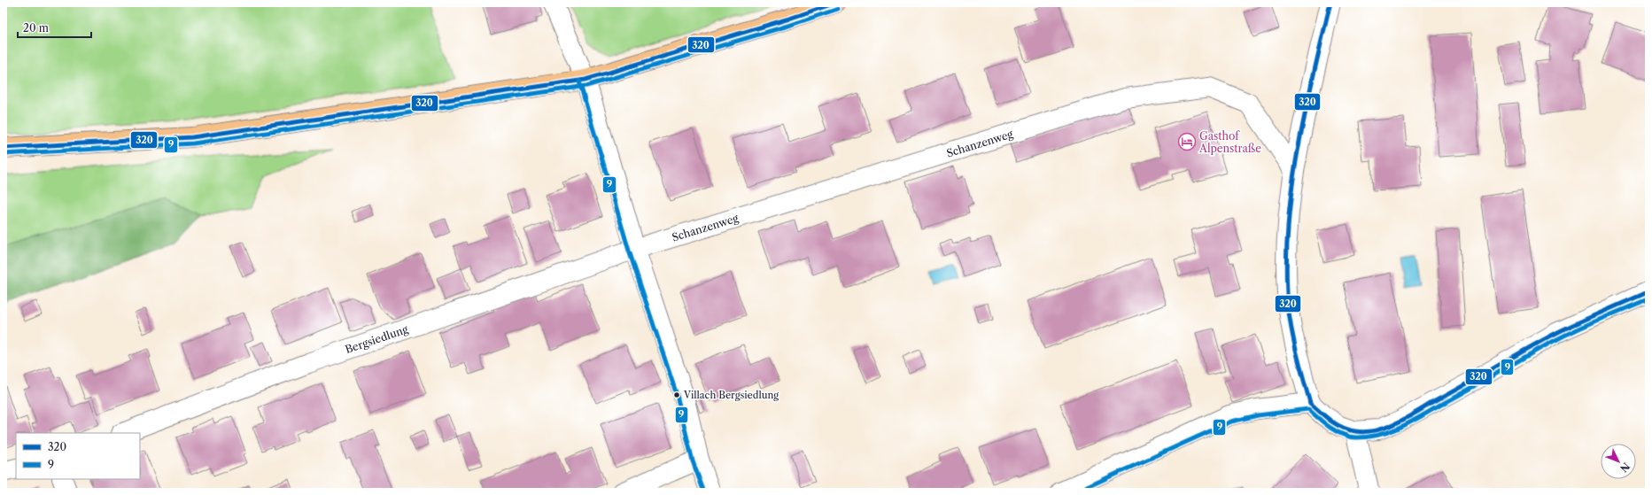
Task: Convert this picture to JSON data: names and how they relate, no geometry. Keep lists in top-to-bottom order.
{
  "streets": {
    "street": ["Schanzenweg", "Bergsiedlung"]
  },
  "crossings": [
    ["Schanzenweg", "Bergsiedlung"]
  ],
  "places": {
    "hotel": ["Gasthof Alpenstraße"],
    "other": ["Villach Bergsiedlung"]
  },
  "lines": ["transit line 320", "transit line 9"],
  "legend": ["320", "9"],
  "scale_bar": "20 m",
  "north": "bottom right"
}
